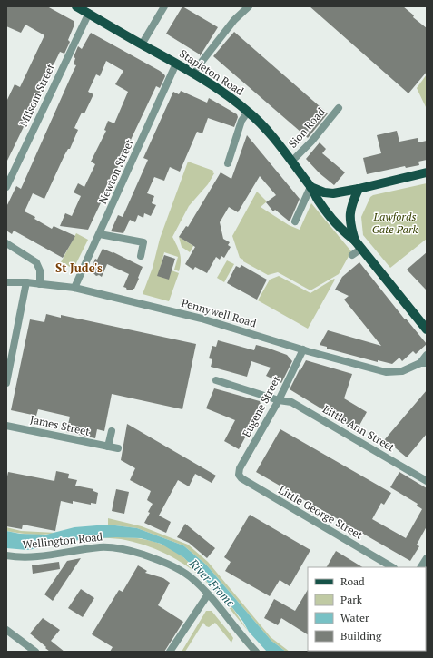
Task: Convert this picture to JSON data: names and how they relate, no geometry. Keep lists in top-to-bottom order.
{
  "streets": {
    "main road": ["Stapleton Road"],
    "street": [
      "Milsom Street",
      "Sion Road",
      "Newton Street",
      "Pennywell Road",
      "Eugene Street",
      "James Street",
      "Little Ann Street",
      "Little George Street",
      "Wellington Road"
    ]
  },
  "crossings": [
    ["Stapleton Road", "Milsom Street"],
    ["Stapleton Road", "Sion Road"],
    ["Stapleton Road", "Newton Street"],
    ["Newton Street", "Pennywell Road"],
    ["Pennywell Road", "Eugene Street"],
    ["Eugene Street", "Little Ann Street"],
    ["Eugene Street", "Little George Street"]
  ],
  "districts": ["St Jude's"],
  "water": ["River Frome"],
  "parks": ["Lawfords Gate Park"],
  "legend": [
    "Road",
    "Park",
    "Water",
    "Building"
  ]
}
